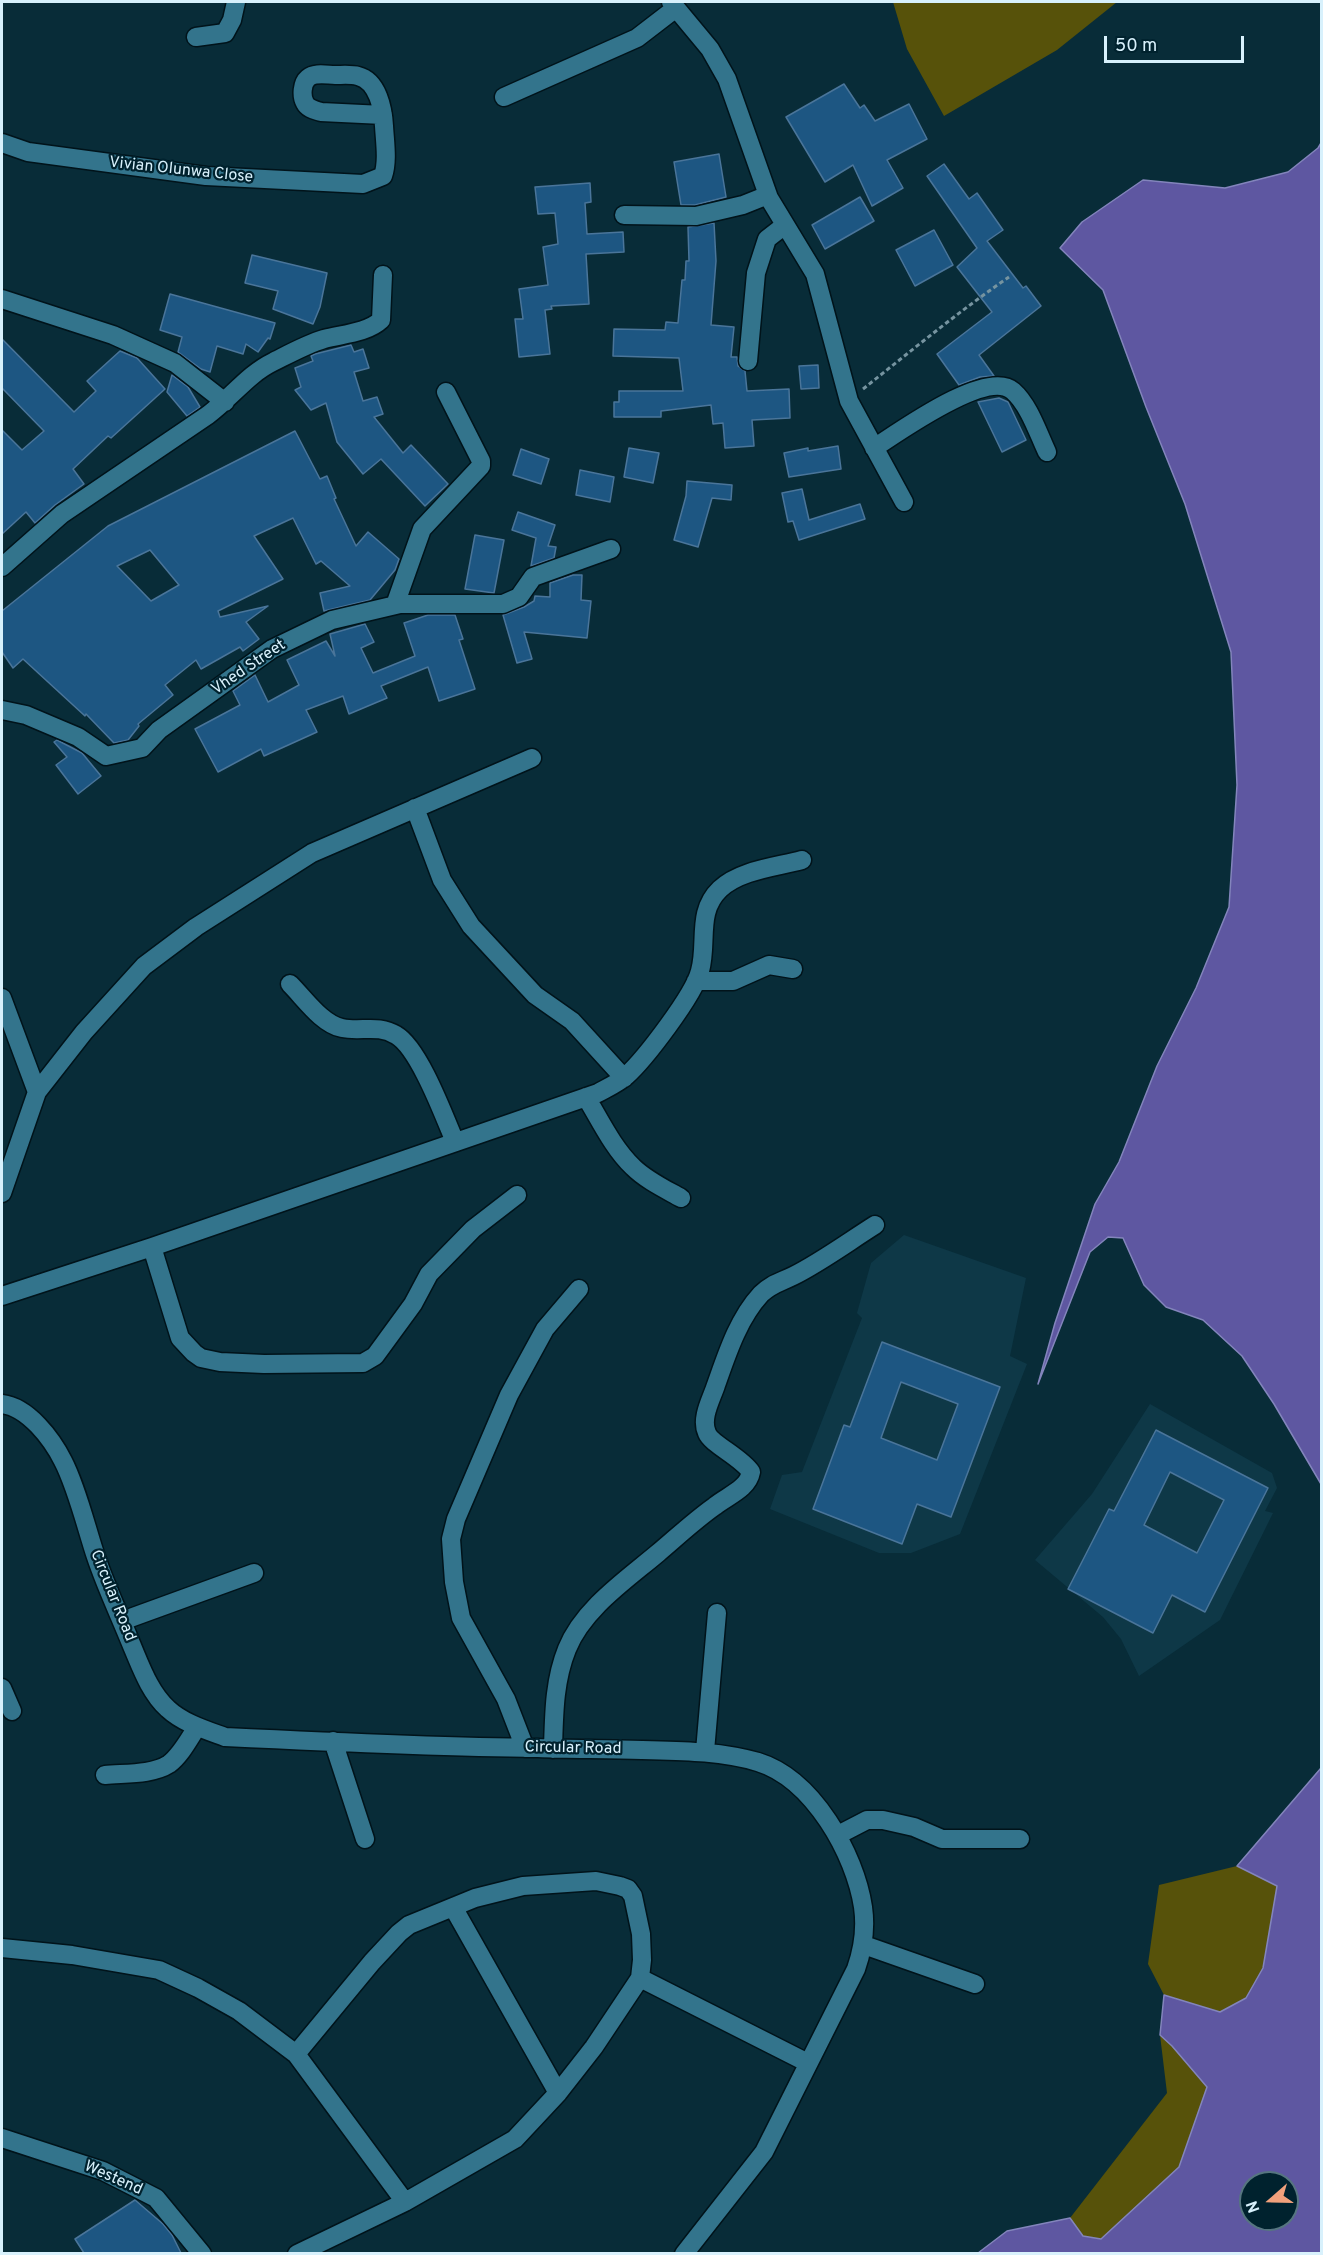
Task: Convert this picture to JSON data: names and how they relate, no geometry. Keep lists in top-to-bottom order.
{
  "streets": {
    "street": [
      "Vivian Olunwa Close",
      "Vhed Street",
      "Circular Road",
      "Westend"
    ]
  },
  "scale_bar": "50 m",
  "north": "left"
}
